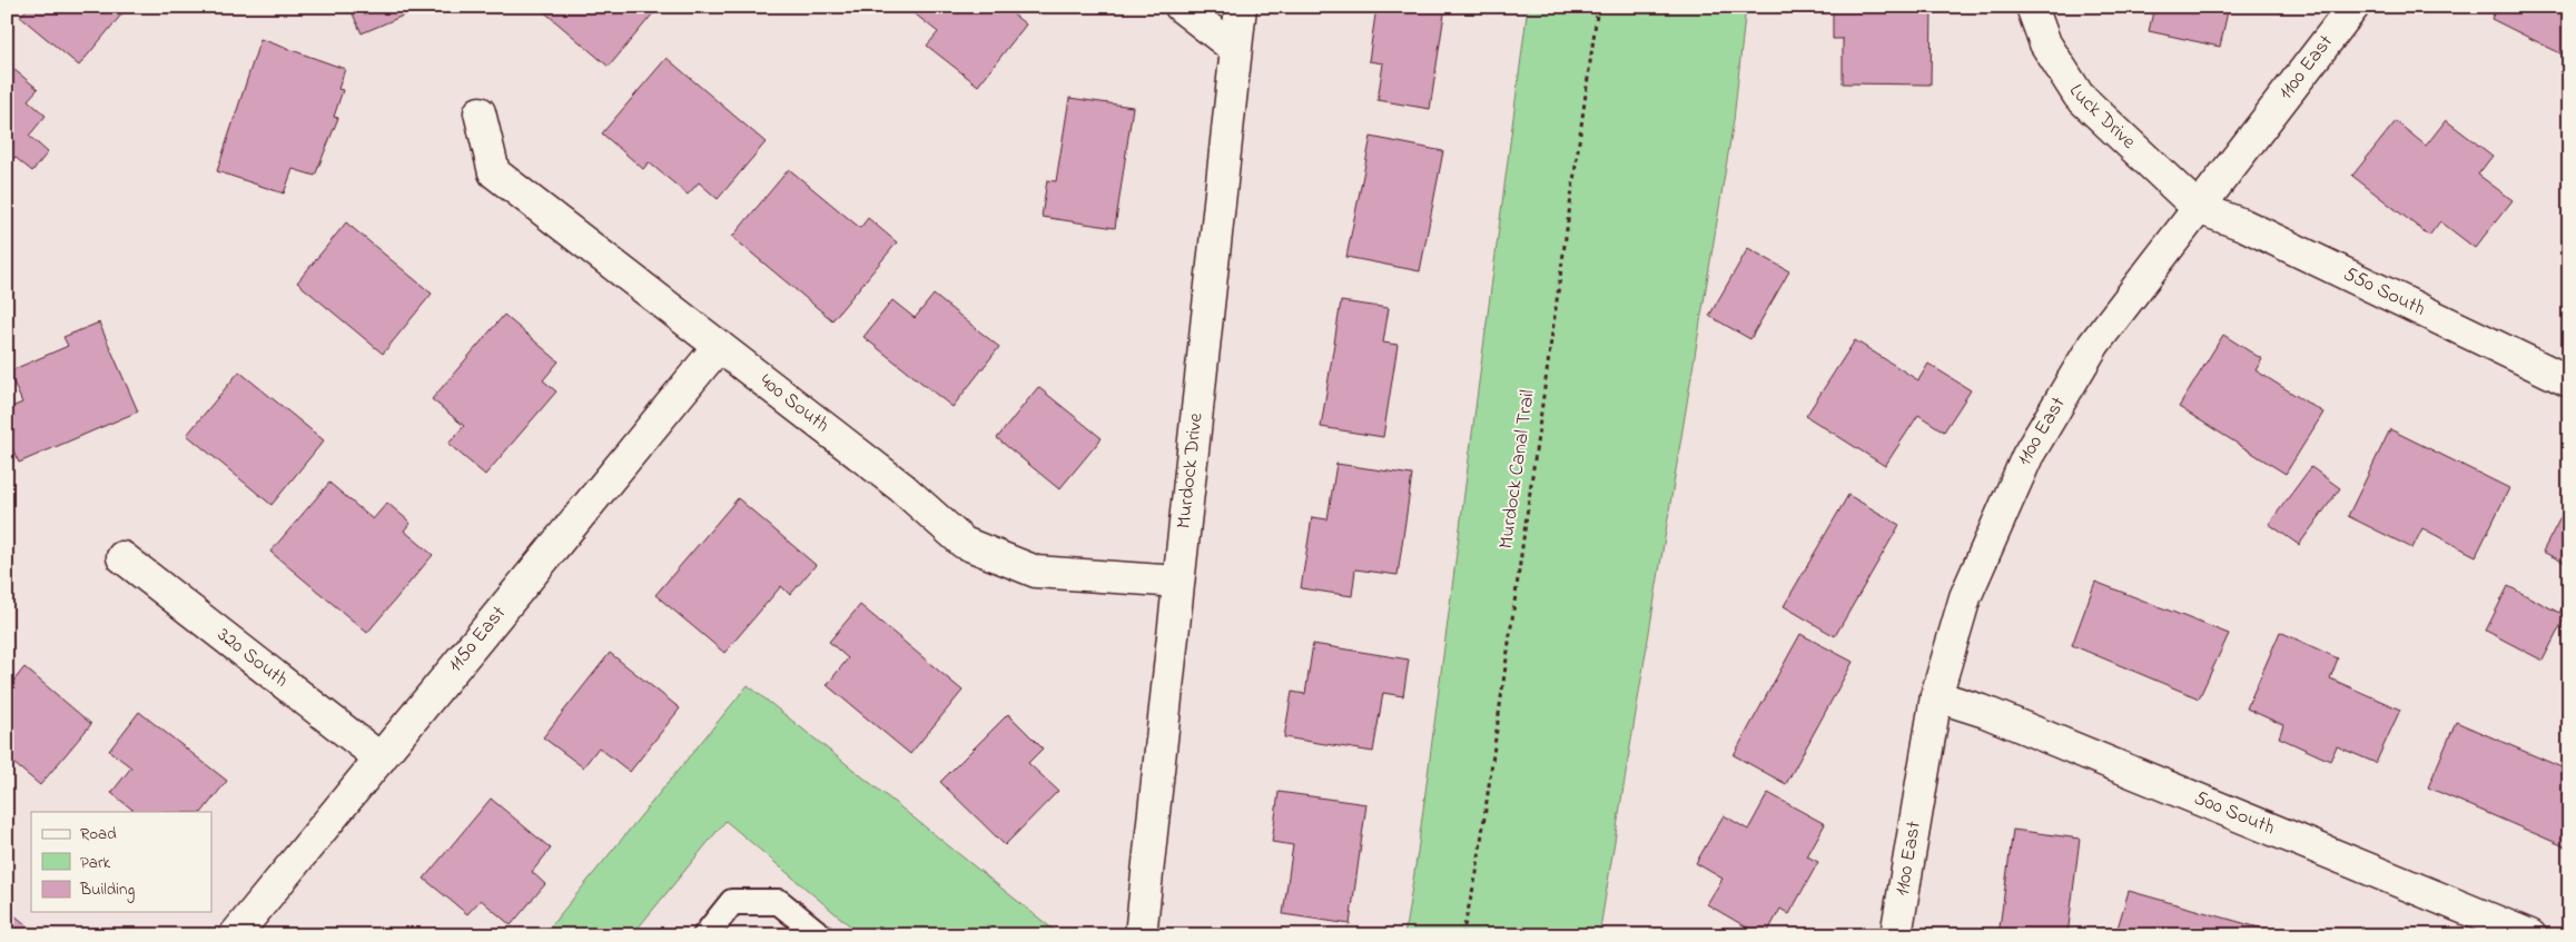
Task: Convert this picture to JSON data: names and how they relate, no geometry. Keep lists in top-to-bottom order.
{
  "streets": {
    "street": [
      "1100 East",
      "Luck Drive",
      "550 South",
      "400 South",
      "Murdock Drive",
      "1150 East",
      "320 South",
      "500 South"
    ],
    "path": ["Murdock Canal Trail"]
  },
  "crossings": [
    ["1100 East", "Luck Drive"],
    ["1100 East", "550 South"],
    ["1100 East", "500 South"],
    ["Luck Drive", "550 South"],
    ["400 South", "Murdock Drive"],
    ["400 South", "1150 East"],
    ["1150 East", "320 South"]
  ],
  "legend": ["Road", "Park", "Building"]
}
